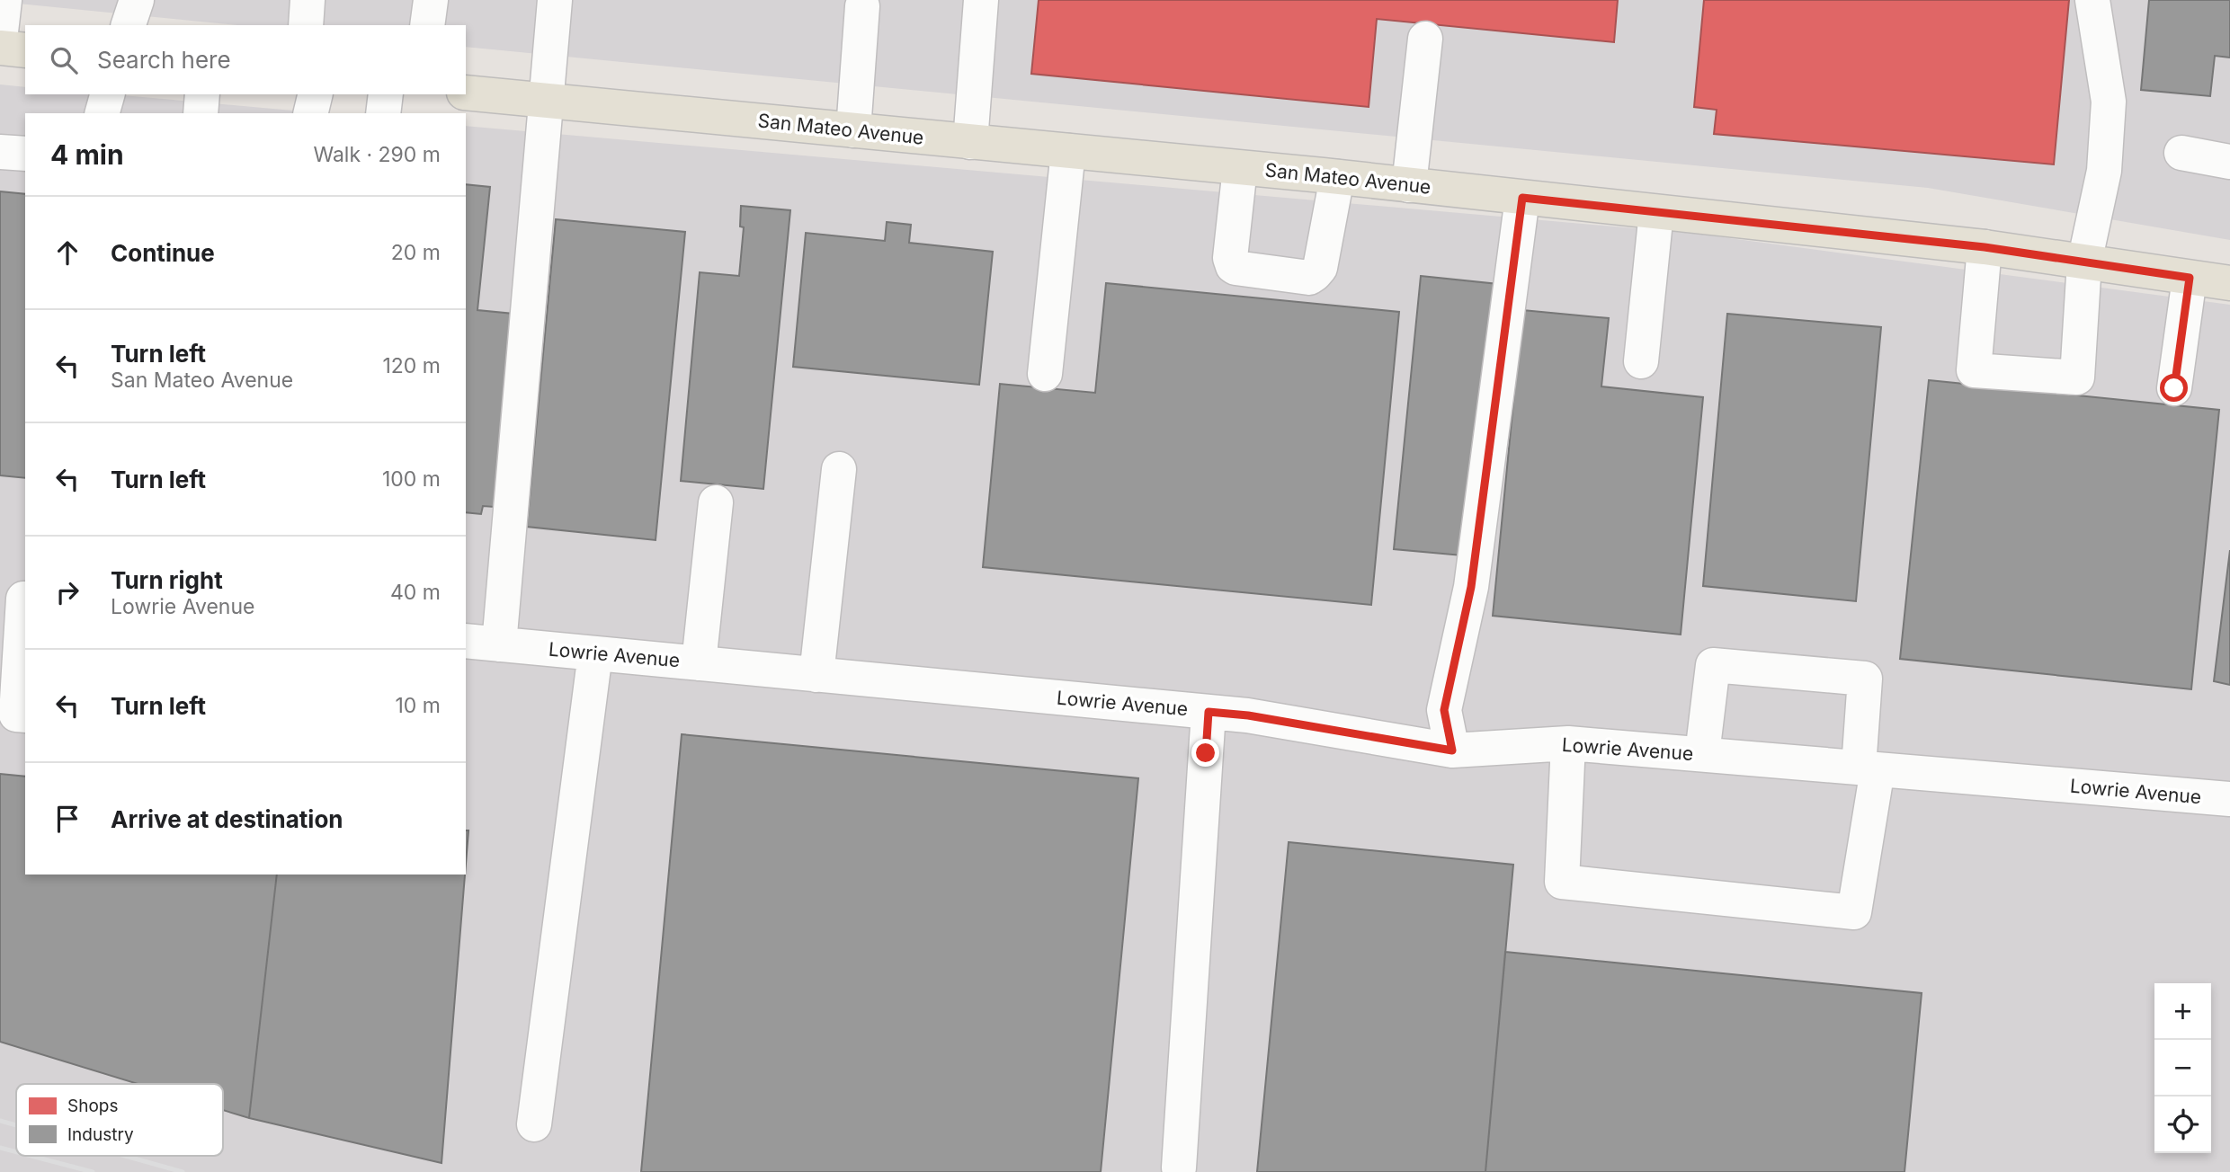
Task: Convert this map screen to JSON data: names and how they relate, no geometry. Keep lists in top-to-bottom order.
{
  "streets": {
    "main road": ["San Mateo Avenue"],
    "street": ["Lowrie Avenue"]
  },
  "legend": ["Shops", "Industry"],
  "page": {
    "search": "Search here",
    "heading": ["4 min", "Walk · 290 m"],
    "list": [
      ["Continue", "20 m"],
      ["Turn left", "San Mateo Avenue", "120 m"],
      ["Turn left", "100 m"],
      ["Turn right", "Lowrie Avenue", "40 m"],
      ["Turn left", "10 m"],
      "Arrive at destination"
    ],
    "map_buttons": ["+", "−"]
  }
}
